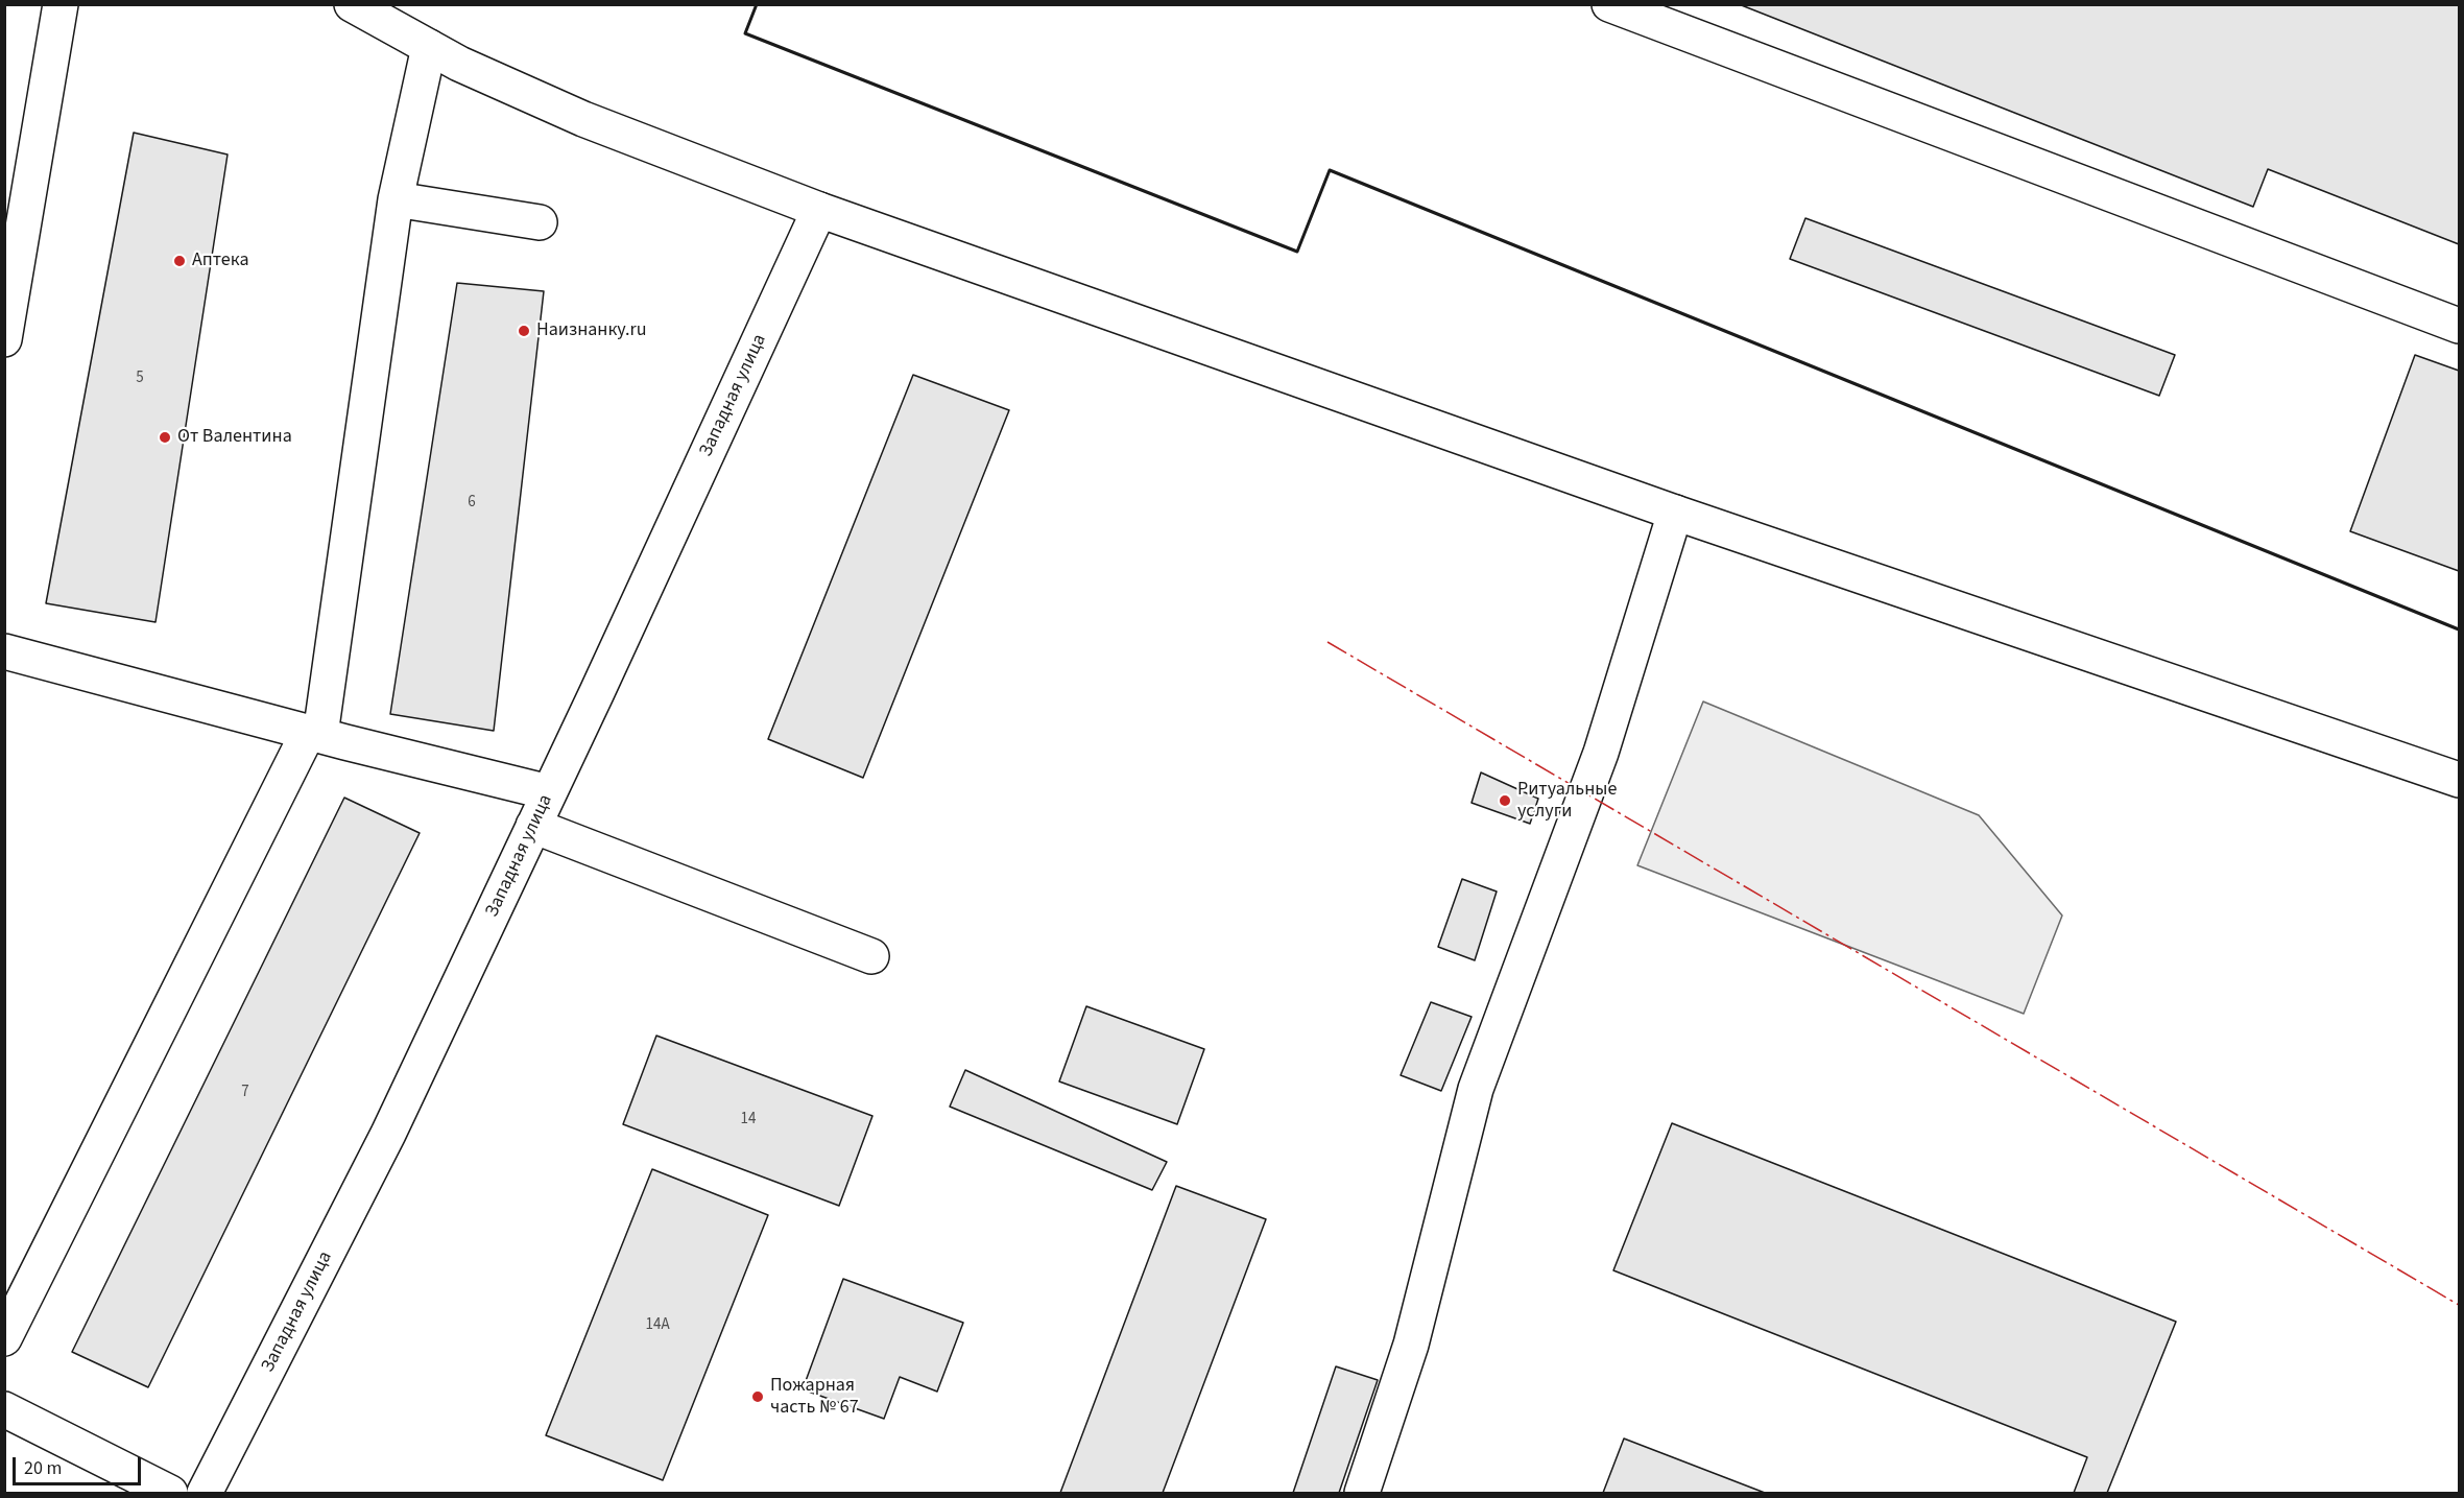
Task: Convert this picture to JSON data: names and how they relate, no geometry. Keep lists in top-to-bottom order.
{
  "streets": {
    "main road": ["Западная улица"]
  },
  "places": [
    "Аптека",
    "Наизнанку.ru",
    "От Валентина",
    "Ритуальные услуги",
    "Пожарная часть № 67"
  ],
  "house_numbers": [
    "5",
    "6",
    "7",
    "14",
    "14А"
  ],
  "scale_bar": "20 m"
}
